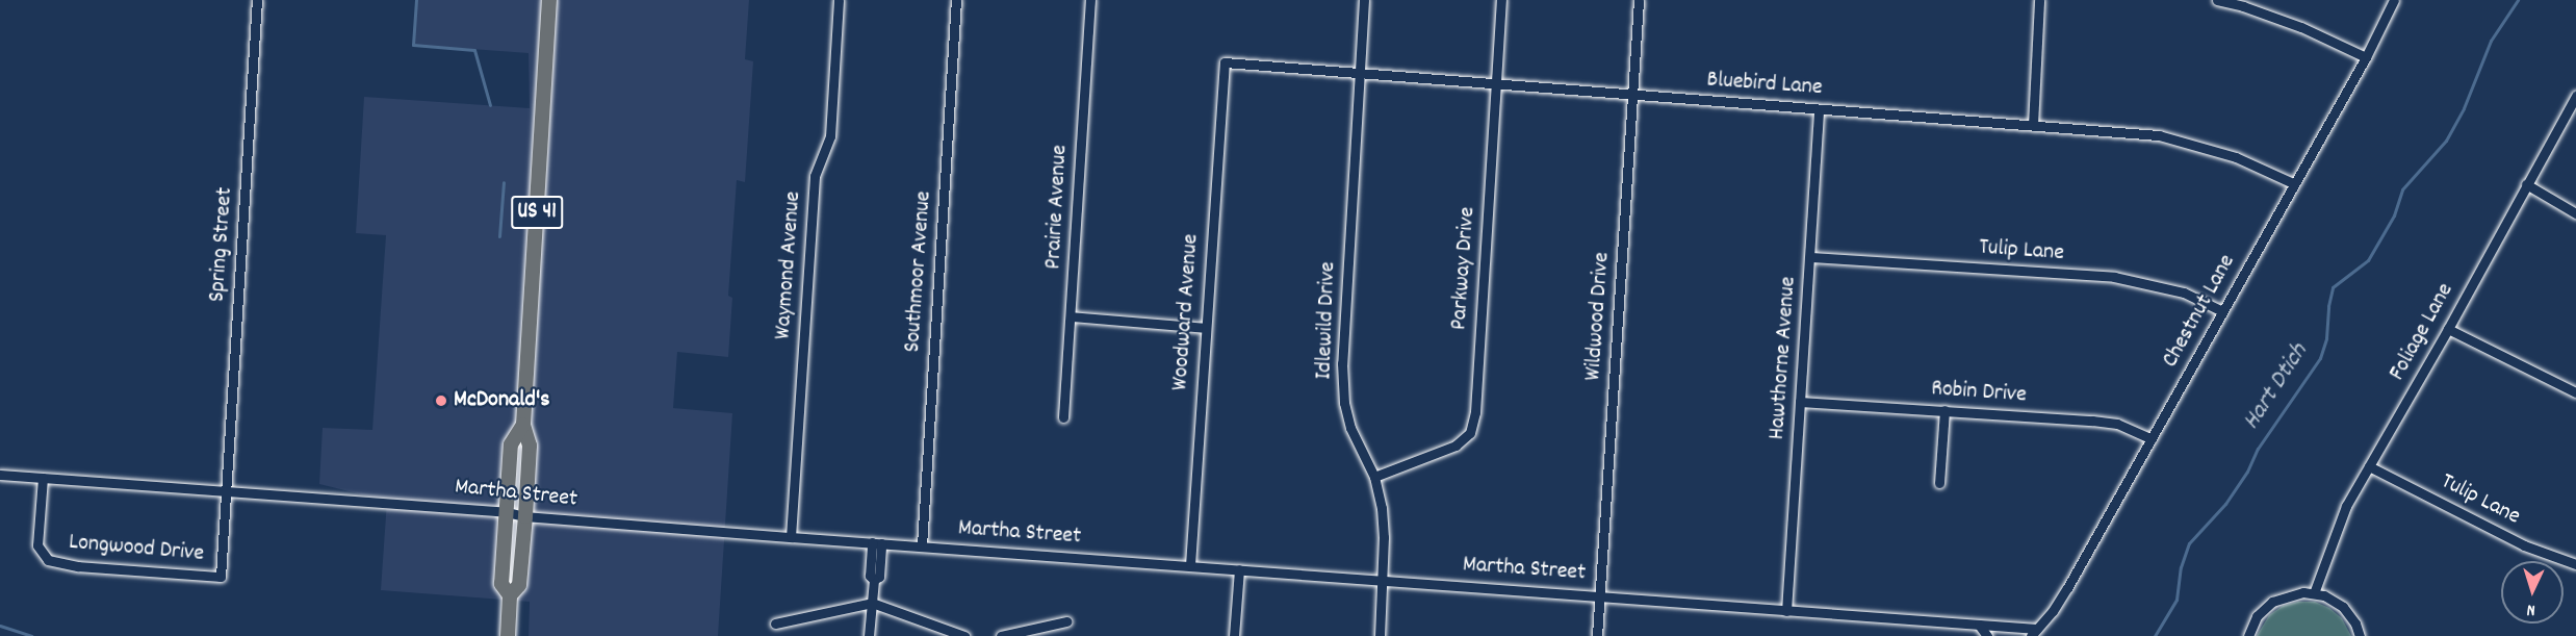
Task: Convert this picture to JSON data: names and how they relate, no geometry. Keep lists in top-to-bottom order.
{
  "streets": {
    "highway": ["US 41"],
    "street": [
      "Bluebird Lane",
      "Prairie Avenue",
      "Spring Street",
      "Tulip Lane",
      "Waymond Avenue",
      "Parkway Drive",
      "Southmoor Avenue",
      "Chestnut Lane",
      "Woodward Avenue",
      "Wildwood Drive",
      "Idlewild Drive",
      "Foliage Lane",
      "Hawthorne Avenue",
      "Robin Drive",
      "Martha Street",
      "Longwood Drive"
    ]
  },
  "crossings": [
    ["Bluebird Lane", "Parkway Drive"],
    ["Bluebird Lane", "Chestnut Lane"],
    ["Bluebird Lane", "Woodward Avenue"],
    ["Bluebird Lane", "Wildwood Drive"],
    ["Bluebird Lane", "Idlewild Drive"],
    ["Bluebird Lane", "Hawthorne Avenue"],
    ["US 41", "Martha Street"],
    ["Spring Street", "Martha Street"],
    ["Spring Street", "Longwood Drive"],
    ["Tulip Lane", "Chestnut Lane"],
    ["Tulip Lane", "Foliage Lane"],
    ["Tulip Lane", "Hawthorne Avenue"],
    ["Waymond Avenue", "Martha Street"],
    ["Parkway Drive", "Idlewild Drive"],
    ["Southmoor Avenue", "Martha Street"],
    ["Chestnut Lane", "Robin Drive"],
    ["Chestnut Lane", "Martha Street"],
    ["Woodward Avenue", "Martha Street"],
    ["Wildwood Drive", "Martha Street"],
    ["Idlewild Drive", "Martha Street"],
    ["Hawthorne Avenue", "Robin Drive"],
    ["Hawthorne Avenue", "Martha Street"],
    ["Martha Street", "Longwood Drive"]
  ],
  "water": ["Hart Dtich"],
  "places": ["McDonald's"],
  "north": "bottom"
}
